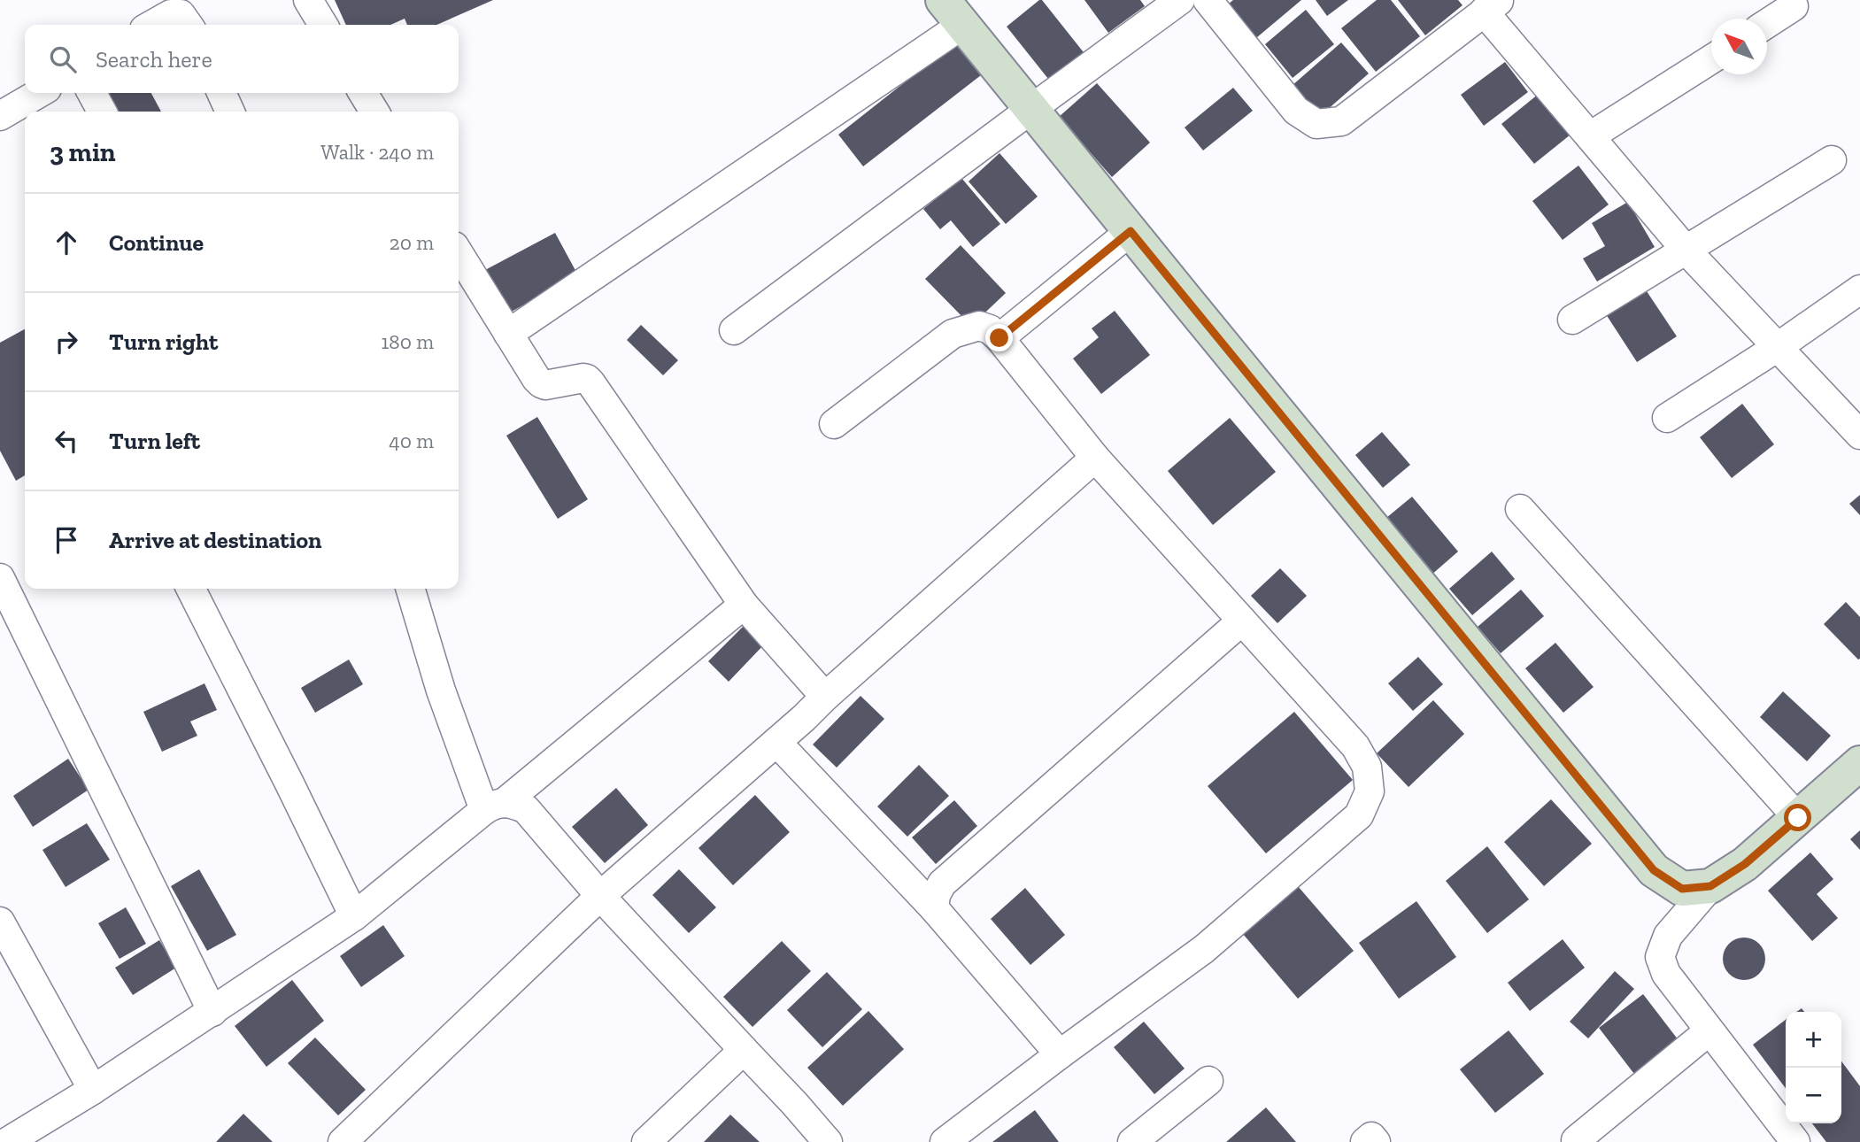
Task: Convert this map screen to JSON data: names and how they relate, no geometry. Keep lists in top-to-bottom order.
{
  "north": "top left",
  "page": {
    "search": "Search here",
    "heading": ["3 min", "Walk · 240 m"],
    "list": [
      ["Continue", "20 m"],
      ["Turn right", "180 m"],
      ["Turn left", "40 m"],
      "Arrive at destination"
    ],
    "map_buttons": ["+", "−"]
  }
}
